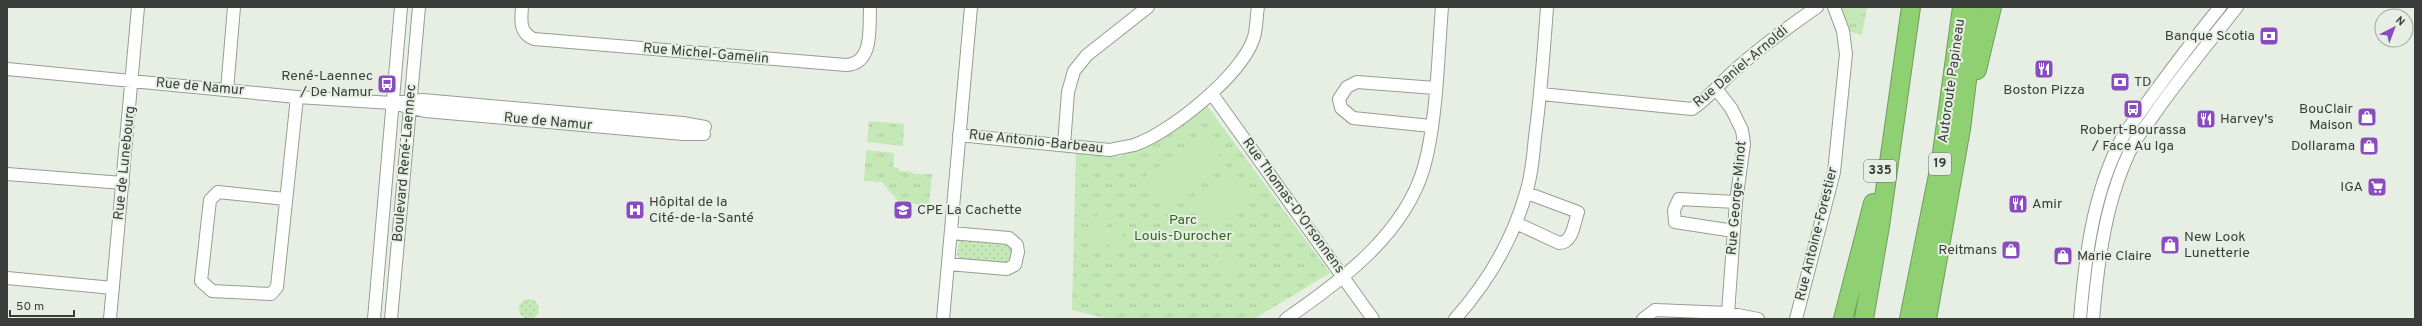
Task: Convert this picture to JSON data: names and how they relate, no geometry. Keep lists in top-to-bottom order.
{
  "streets": {
    "highway": ["Autoroute Papineau", "19", "335"],
    "street": [
      "Rue Michel-Gamelin",
      "Rue Daniel-Arnoldi",
      "Rue de Namur",
      "Rue Antonio-Barbeau",
      "Rue de Lunebourg",
      "Boulevard René-Laennec",
      "Rue George-Minot",
      "Rue Thomas-D'Orsonnens",
      "Rue Antoine-Forestier"
    ]
  },
  "crossings": [
    ["Rue Daniel-Arnoldi", "Rue George-Minot"],
    ["Rue de Namur", "Rue de Lunebourg"],
    ["Rue de Namur", "Boulevard René-Laennec"],
    ["Rue Antonio-Barbeau", "Rue Thomas-D'Orsonnens"]
  ],
  "parks": ["Parc Louis-Durocher"],
  "places": {
    "bank": ["Banque Scotia", "TD"],
    "restaurant": ["Boston Pizza", "Harvey's", "Amir"],
    "bus stop": ["René-Laennec / De Namur", "Robert-Bourassa / Face Au Iga"],
    "shop": [
      "BouClair Maison",
      "Dollarama",
      "New Look Lunetterie",
      "Reitmans",
      "Marie Claire"
    ],
    "supermarket": ["IGA"],
    "hospital": ["Hôpital de la Cité-de-la-Santé"],
    "school or university": ["CPE La Cachette"]
  },
  "scale_bar": "50 m",
  "north": "top right"
}
